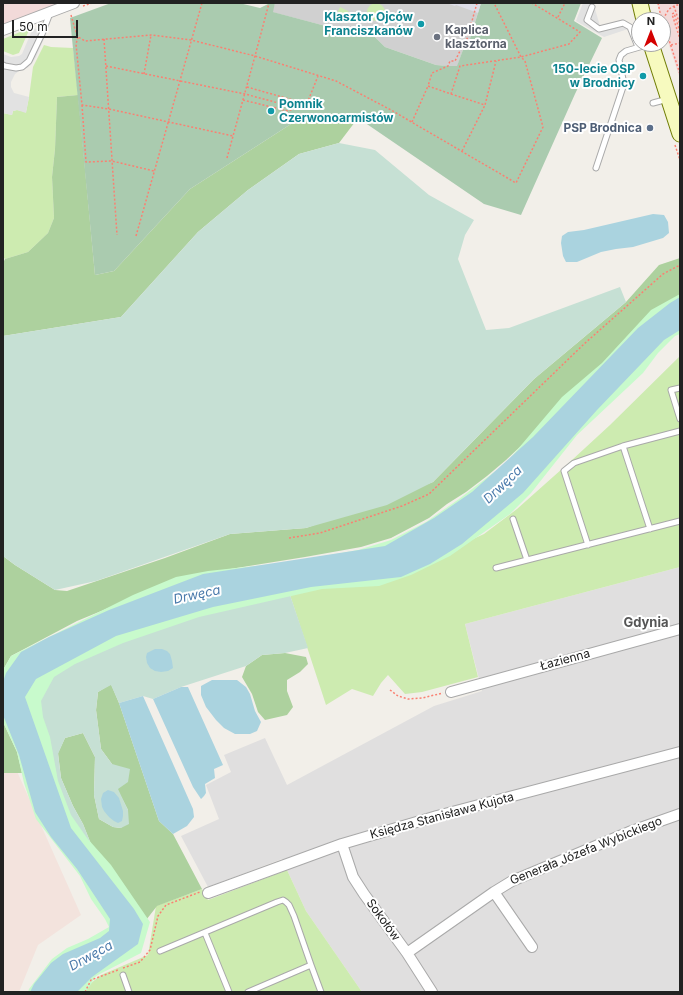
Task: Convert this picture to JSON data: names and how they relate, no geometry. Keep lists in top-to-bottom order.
{
  "streets": {
    "street": [
      "Łazienna",
      "Księdza Stanisława Kujota",
      "Generała Józefa Wybickiego",
      "Sokołów"
    ]
  },
  "crossings": [
    ["Księdza Stanisława Kujota", "Sokołów"],
    ["Generała Józefa Wybickiego", "Sokołów"]
  ],
  "districts": ["Gdynia"],
  "water": ["Drwęca"],
  "places": [
    "Klasztor Ojców Franciszkanów",
    "Kaplica klasztorna",
    "150-lecie OSP w Brodnicy",
    "Pomnik Czerwonoarmistów",
    "PSP Brodnica"
  ],
  "scale_bar": "50 m",
  "north": "top"
}
